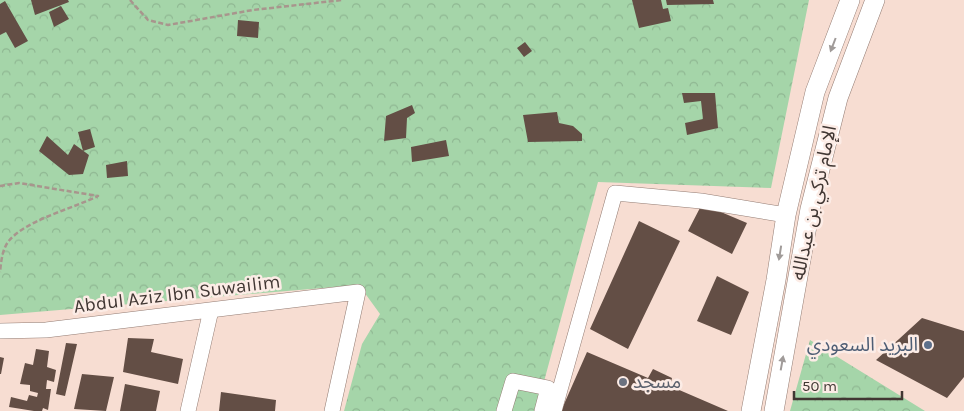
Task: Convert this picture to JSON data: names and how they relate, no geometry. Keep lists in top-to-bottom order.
{
  "streets": {
    "street": ["الإمام تركي بن عبدالله", "Abdul Aziz Ibn Suwailim"]
  },
  "places": ["البريد السعودي", "مسجد"],
  "scale_bar": "50 m"
}
